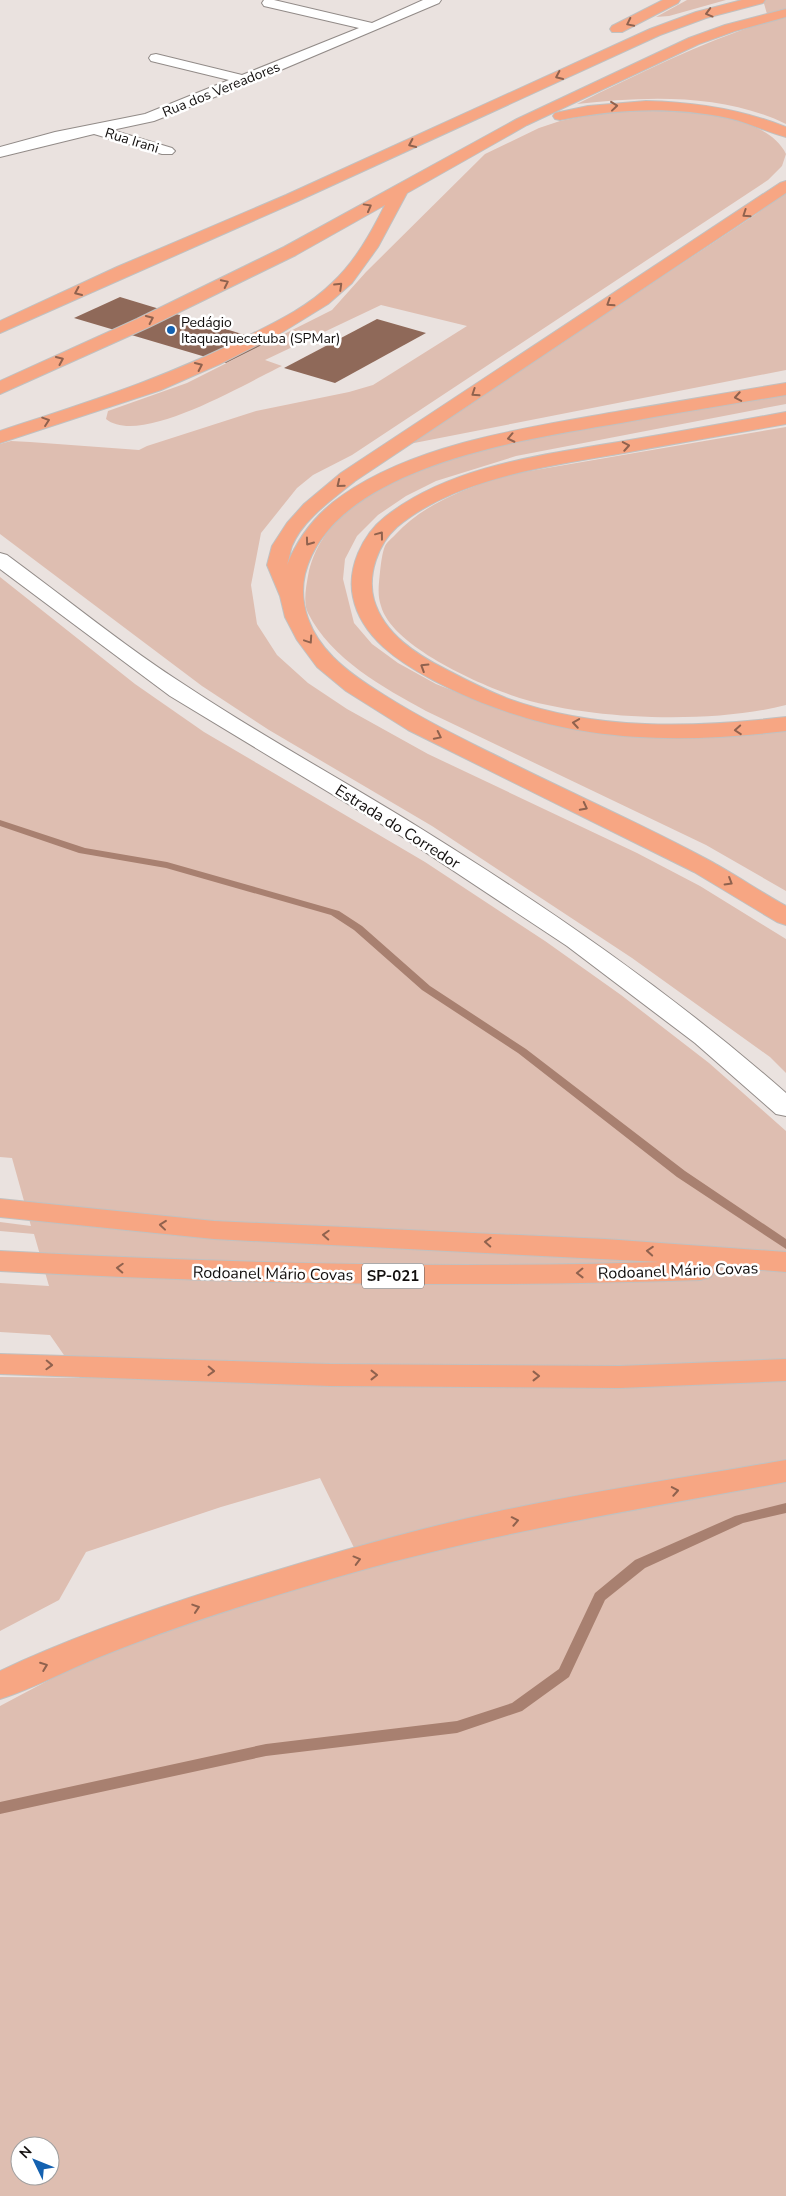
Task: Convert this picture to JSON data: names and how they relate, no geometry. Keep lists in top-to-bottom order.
{
  "streets": {
    "highway": ["Rodoanel Mário Covas", "SP-021"],
    "street": ["Rua dos Vereadores", "Rua Irani", "Estrada do Corredor"]
  },
  "crossings": [
    ["Rua dos Vereadores", "Rua Irani"]
  ],
  "places": ["Pedágio Itaquaquecetuba (SPMar)"],
  "north": "top left"
}
